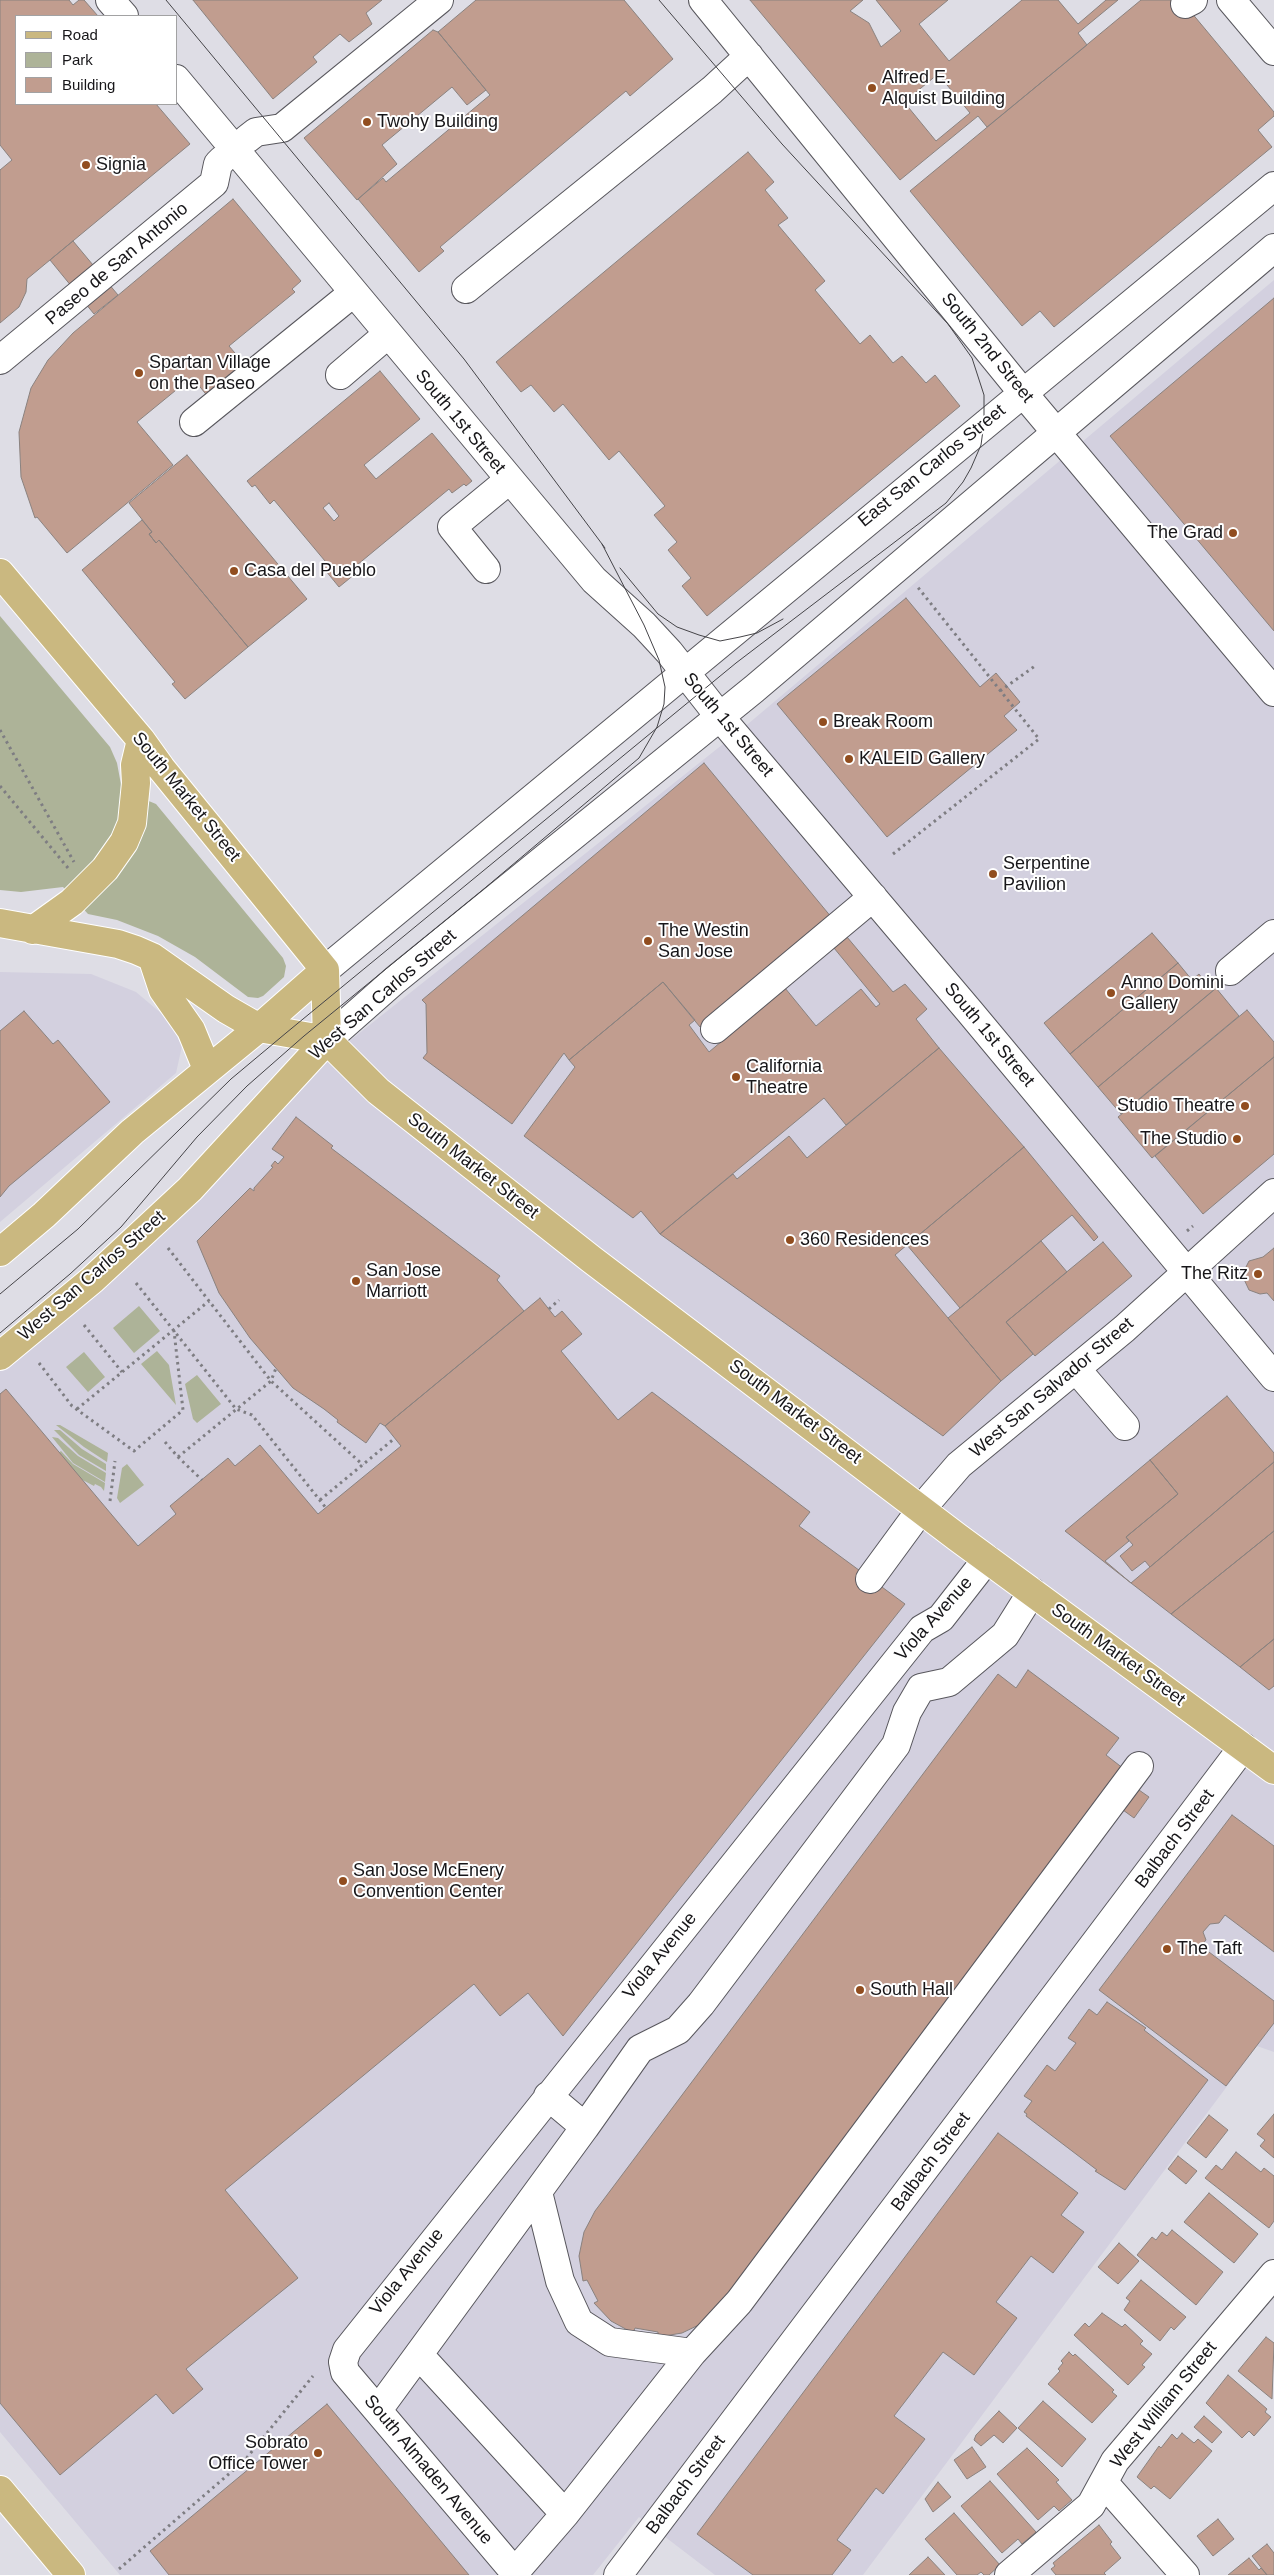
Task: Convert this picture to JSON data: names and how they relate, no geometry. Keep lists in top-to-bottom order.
{
  "streets": {
    "main road": ["South Market Street", "West San Carlos Street"],
    "street": [
      "Paseo de San Antonio",
      "South 2nd Street",
      "South 1st Street",
      "East San Carlos Street",
      "West San Salvador Street",
      "Viola Avenue",
      "Balbach Street",
      "West William Street",
      "South Almaden Avenue"
    ]
  },
  "crossings": [
    ["South 2nd Street", "East San Carlos Street"],
    ["South 1st Street", "East San Carlos Street"],
    ["South 1st Street", "West San Carlos Street"],
    ["South 1st Street", "West San Salvador Street"],
    ["South Market Street", "West San Carlos Street"],
    ["South Market Street", "West San Salvador Street"],
    ["South Market Street", "Viola Avenue"],
    ["South Market Street", "Balbach Street"],
    ["Viola Avenue", "South Almaden Avenue"]
  ],
  "places": [
    "Alfred E. Alquist Building",
    "Twohy Building",
    "Signia",
    "Spartan Village on the Paseo",
    "The Grad",
    "Casa del Pueblo",
    "Break Room",
    "KALEID Gallery",
    "Serpentine Pavilion",
    "The Westin San Jose",
    "Anno Domini Gallery",
    "California Theatre",
    "Studio Theatre",
    "The Studio",
    "360 Residences",
    "The Ritz",
    "San Jose Marriott",
    "San Jose McEnery Convention Center",
    "The Taft",
    "South Hall",
    "Sobrato Office Tower"
  ],
  "legend": ["Road", "Park", "Building"]
}
